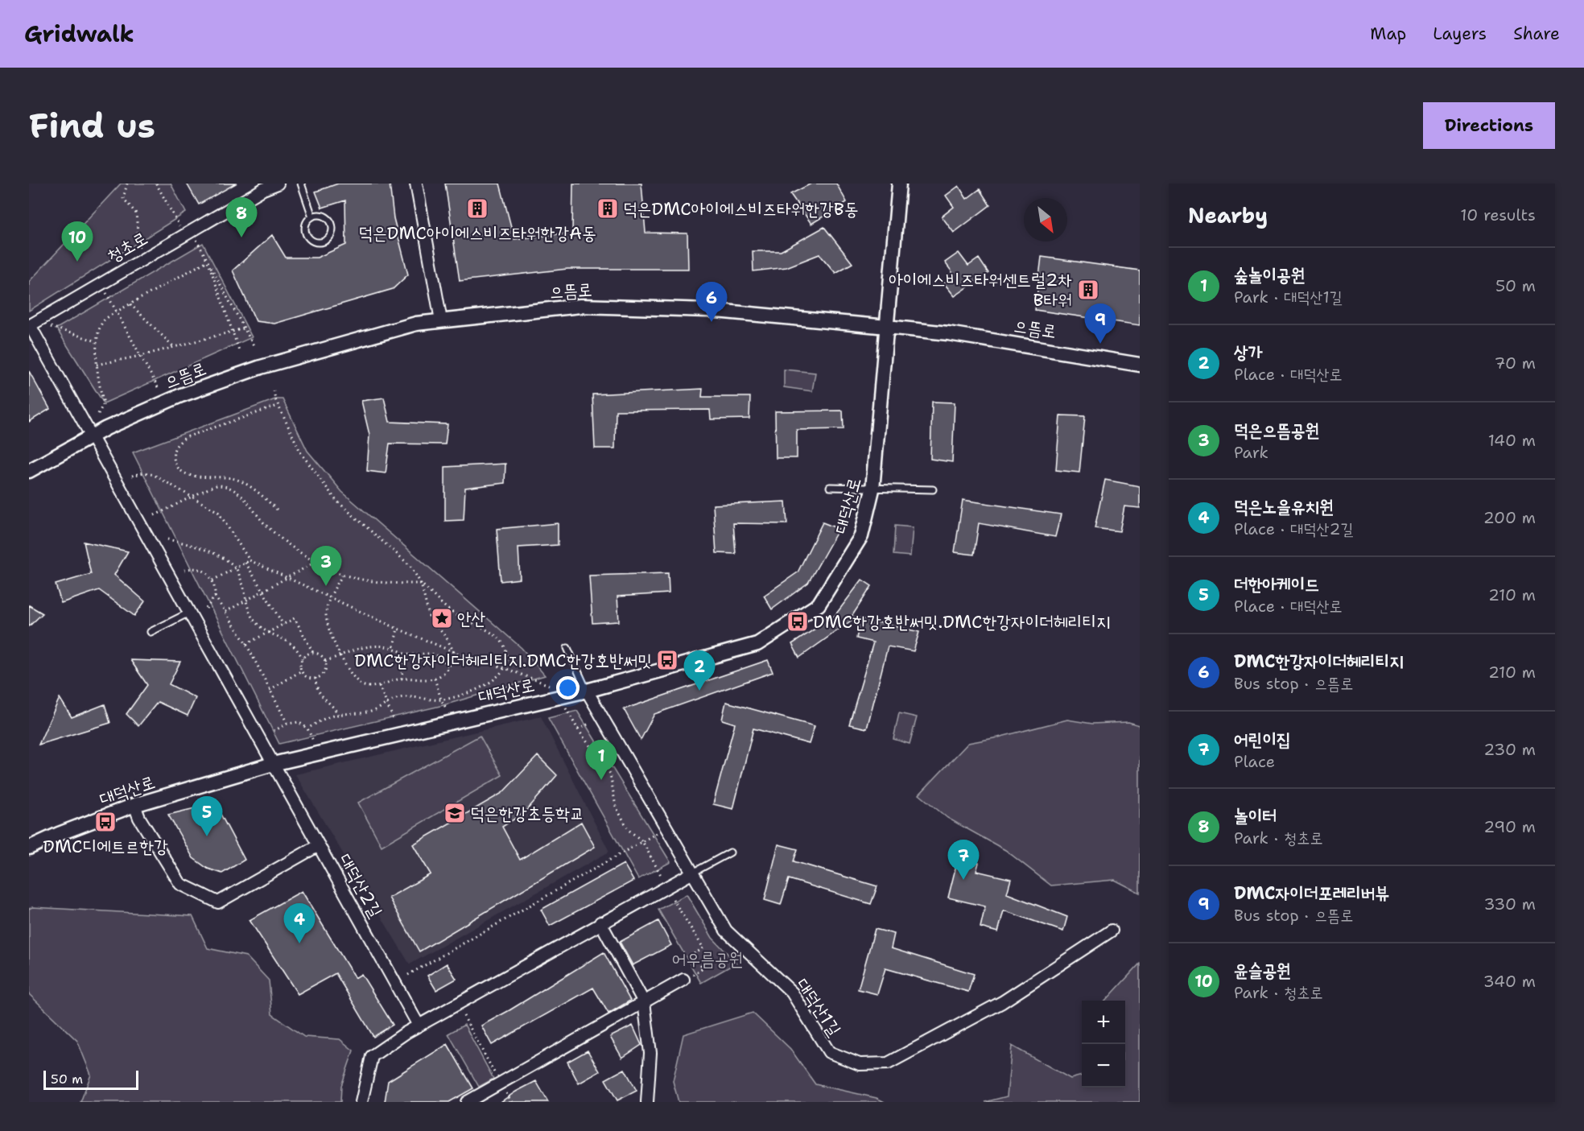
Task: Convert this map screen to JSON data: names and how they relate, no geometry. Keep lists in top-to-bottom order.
{
  "streets": {
    "street": [
      "청초로",
      "으뜸로",
      "대덕산로",
      "대덕산2길",
      "대덕산1길"
    ]
  },
  "crossings": [
    ["청초로", "으뜸로"],
    ["청초로", "대덕산2길"],
    ["으뜸로", "대덕산로"],
    ["대덕산로", "대덕산2길"],
    ["대덕산로", "대덕산1길"]
  ],
  "parks": ["어우름공원"],
  "places": {
    "building": ["덕은DMC아이에스비즈타워한강A동", "덕은DMC아이에스비즈타워한강B동", "아이에스비즈타워센트럴2차 B타워"],
    "place": ["안산"],
    "bus stop": ["DMC한강호반써밋.DMC한강자이더헤리티지", "DMC한강자이더헤리티지.DMC한강호반써밋", "DMC디에트르한강"],
    "school or university": ["덕은한강초등학교"]
  },
  "scale_bar": "50 m",
  "north": "bottom right",
  "page": {
    "header": "Gridwalk",
    "nav": ["Map", "Layers", "Share"],
    "buttons": "Directions",
    "title": "Find us",
    "heading": ["Nearby", "10 results"],
    "pins": [
      "8",
      "10",
      "6",
      "9",
      "3",
      "2",
      "1",
      "5",
      "7",
      "4"
    ],
    "list": [
      {
        "mark": "1",
        "name": "숲놀이공원",
        "note": "Park · 대덕산1길",
        "value": "50 m"
      },
      {
        "mark": "2",
        "name": "상가",
        "note": "Place · 대덕산로",
        "value": "70 m"
      },
      {
        "mark": "3",
        "name": "덕은으뜸공원",
        "note": "Park",
        "value": "140 m"
      },
      {
        "mark": "4",
        "name": "덕은노을유치원",
        "note": "Place · 대덕산2길",
        "value": "200 m"
      },
      {
        "mark": "5",
        "name": "더한아케이드",
        "note": "Place · 대덕산로",
        "value": "210 m"
      },
      {
        "mark": "6",
        "name": "DMC한강자이더헤리티지",
        "note": "Bus stop · 으뜸로",
        "value": "210 m"
      },
      {
        "mark": "7",
        "name": "어린이집",
        "note": "Place",
        "value": "230 m"
      },
      {
        "mark": "8",
        "name": "놀이터",
        "note": "Park · 청초로",
        "value": "290 m"
      },
      {
        "mark": "9",
        "name": "DMC자이더포레리버뷰",
        "note": "Bus stop · 으뜸로",
        "value": "330 m"
      },
      {
        "mark": "10",
        "name": "윤슬공원",
        "note": "Park · 청초로",
        "value": "340 m"
      }
    ],
    "map_buttons": ["+", "−"],
    "scale": "50 m"
  }
}
